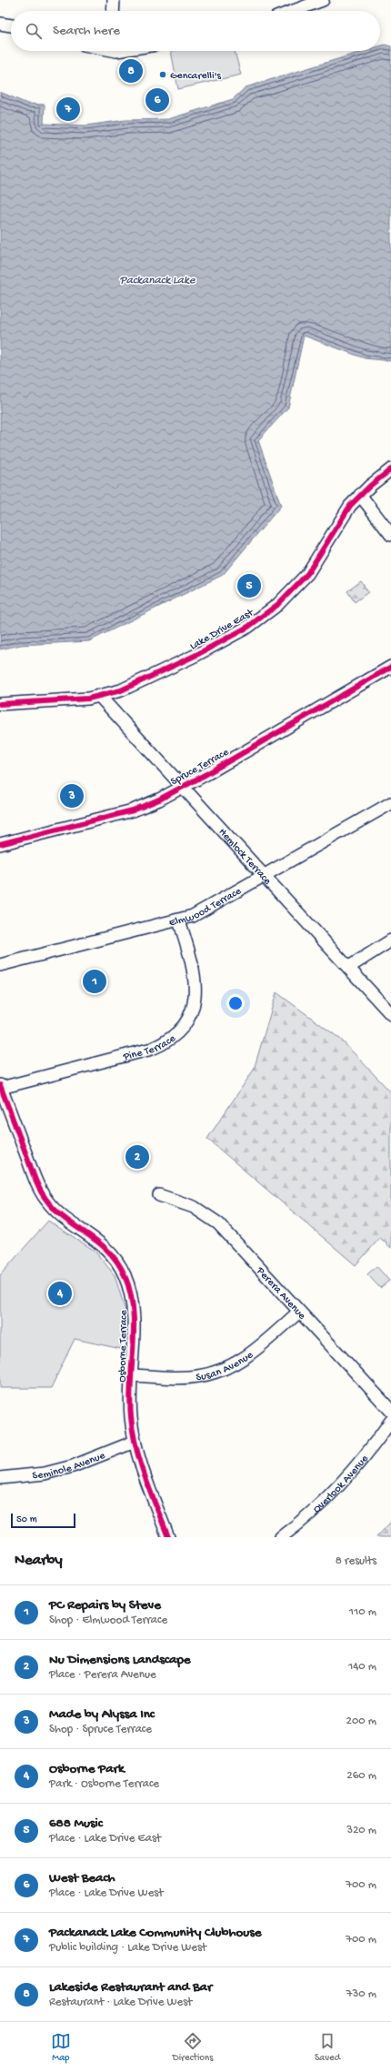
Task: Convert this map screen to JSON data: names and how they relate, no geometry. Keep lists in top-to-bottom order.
{
  "streets": {
    "street": [
      "Lake Drive East",
      "Spruce Terrace",
      "Hemlock Terrace",
      "Elmwood Terrace",
      "Pine Terrace",
      "Perera Avenue",
      "Osborne Terrace",
      "Susan Avenue",
      "Seminole Avenue",
      "Overlook Avenue"
    ]
  },
  "crossings": [
    ["Lake Drive East", "Hemlock Terrace"],
    ["Spruce Terrace", "Hemlock Terrace"],
    ["Hemlock Terrace", "Elmwood Terrace"],
    ["Elmwood Terrace", "Pine Terrace"],
    ["Pine Terrace", "Osborne Terrace"],
    ["Perera Avenue", "Susan Avenue"],
    ["Osborne Terrace", "Susan Avenue"],
    ["Osborne Terrace", "Seminole Avenue"]
  ],
  "water": ["Packanack Lake"],
  "places": ["Gencarelli's"],
  "scale_bar": "50 m",
  "page": {
    "search": "Search here",
    "pins": [
      "8",
      "6",
      "7",
      "5",
      "3",
      "1",
      "2",
      "4"
    ],
    "scale": "50 m",
    "heading": ["Nearby", "8 results"],
    "list": [
      {
        "mark": "1",
        "name": "PC Repairs by Steve",
        "note": "Shop · Elmwood Terrace",
        "value": "110 m"
      },
      {
        "mark": "2",
        "name": "Nu Dimensions Landscape",
        "note": "Place · Perera Avenue",
        "value": "140 m"
      },
      {
        "mark": "3",
        "name": "Made by Alyssa Inc",
        "note": "Shop · Spruce Terrace",
        "value": "200 m"
      },
      {
        "mark": "4",
        "name": "Osborne Park",
        "note": "Park · Osborne Terrace",
        "value": "260 m"
      },
      {
        "mark": "5",
        "name": "688 Music",
        "note": "Place · Lake Drive East",
        "value": "320 m"
      },
      {
        "mark": "6",
        "name": "West Beach",
        "note": "Place · Lake Drive West",
        "value": "700 m"
      },
      {
        "mark": "7",
        "name": "Packanack Lake Community Clubhouse",
        "note": "Public building · Lake Drive West",
        "value": "700 m"
      },
      {
        "mark": "8",
        "name": "Lakeside Restaurant and Bar",
        "note": "Restaurant · Lake Drive West",
        "value": "730 m"
      }
    ],
    "nav": ["Map", "Directions", "Saved"]
  }
}
